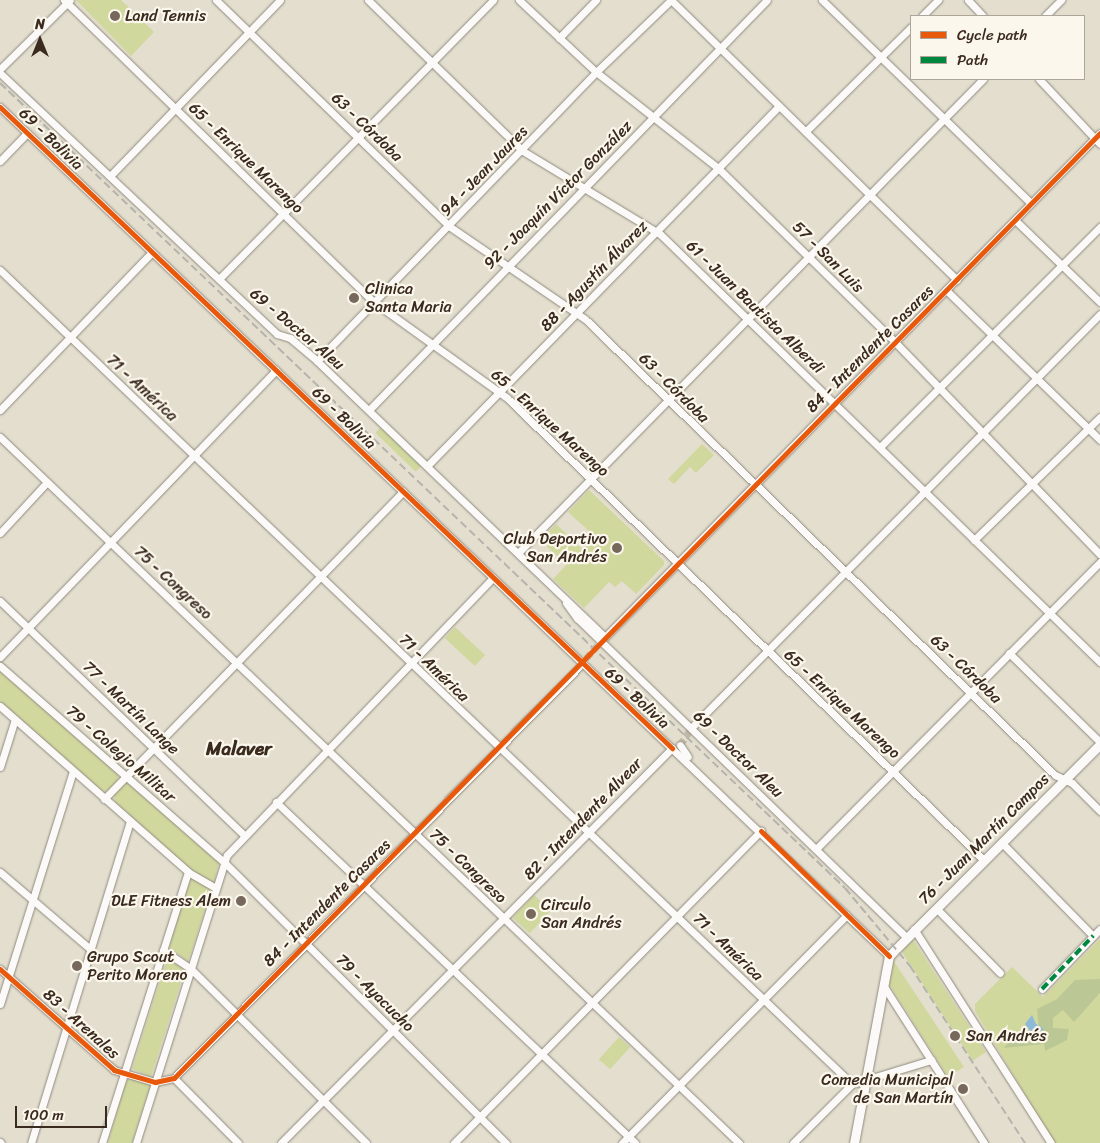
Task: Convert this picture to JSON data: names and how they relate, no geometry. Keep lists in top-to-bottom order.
{
  "streets": {
    "main road": ["76 - Juan Martín Campos"],
    "street": [
      "63 - Córdoba",
      "69 - Bolivia",
      "65 - Enrique Marengo",
      "94 - Jean Jaures",
      "92 - Joaquín Víctor González",
      "57 - San Luis",
      "88 - Agustín Álvarez",
      "61 - Juan Bautista Alberdi",
      "69 - Doctor Aleu",
      "84 - Intendente Casares",
      "71 - América",
      "75 - Congreso",
      "77 - Martín Lange",
      "79 - Colegio Militar",
      "82 - Intendente Alvear",
      "79 - Ayacucho",
      "83 - Arenales"
    ]
  },
  "crossings": [
    ["63 - Córdoba", "94 - Jean Jaures"],
    ["63 - Córdoba", "92 - Joaquín Víctor González"],
    ["63 - Córdoba", "88 - Agustín Álvarez"],
    ["63 - Córdoba", "84 - Intendente Casares"],
    ["63 - Córdoba", "76 - Juan Martín Campos"],
    ["69 - Bolivia", "84 - Intendente Casares"],
    ["69 - Bolivia", "82 - Intendente Alvear"],
    ["69 - Bolivia", "76 - Juan Martín Campos"],
    ["65 - Enrique Marengo", "94 - Jean Jaures"],
    ["65 - Enrique Marengo", "92 - Joaquín Víctor González"],
    ["65 - Enrique Marengo", "88 - Agustín Álvarez"],
    ["65 - Enrique Marengo", "84 - Intendente Casares"],
    ["65 - Enrique Marengo", "76 - Juan Martín Campos"],
    ["94 - Jean Jaures", "57 - San Luis"],
    ["94 - Jean Jaures", "61 - Juan Bautista Alberdi"],
    ["94 - Jean Jaures", "69 - Doctor Aleu"],
    ["92 - Joaquín Víctor González", "57 - San Luis"],
    ["92 - Joaquín Víctor González", "61 - Juan Bautista Alberdi"],
    ["92 - Joaquín Víctor González", "69 - Doctor Aleu"],
    ["57 - San Luis", "88 - Agustín Álvarez"],
    ["57 - San Luis", "84 - Intendente Casares"],
    ["88 - Agustín Álvarez", "61 - Juan Bautista Alberdi"],
    ["88 - Agustín Álvarez", "69 - Doctor Aleu"],
    ["61 - Juan Bautista Alberdi", "84 - Intendente Casares"],
    ["69 - Doctor Aleu", "84 - Intendente Casares"],
    ["69 - Doctor Aleu", "76 - Juan Martín Campos"],
    ["84 - Intendente Casares", "71 - América"],
    ["84 - Intendente Casares", "75 - Congreso"],
    ["84 - Intendente Casares", "79 - Ayacucho"],
    ["71 - América", "82 - Intendente Alvear"],
    ["75 - Congreso", "82 - Intendente Alvear"],
    ["79 - Colegio Militar", "79 - Ayacucho"],
    ["82 - Intendente Alvear", "79 - Ayacucho"]
  ],
  "districts": ["Malaver"],
  "places": [
    "Land Tennis",
    "Clinica Santa Maria",
    "Club Deportivo San Andrés",
    "DLE Fitness Alem",
    "Circulo San Andrés",
    "Grupo Scout Perito Moreno",
    "San Andrés",
    "Comedia Municipal de San Martín"
  ],
  "legend": ["Cycle path", "Path"],
  "scale_bar": "100 m",
  "north": "top"
}
